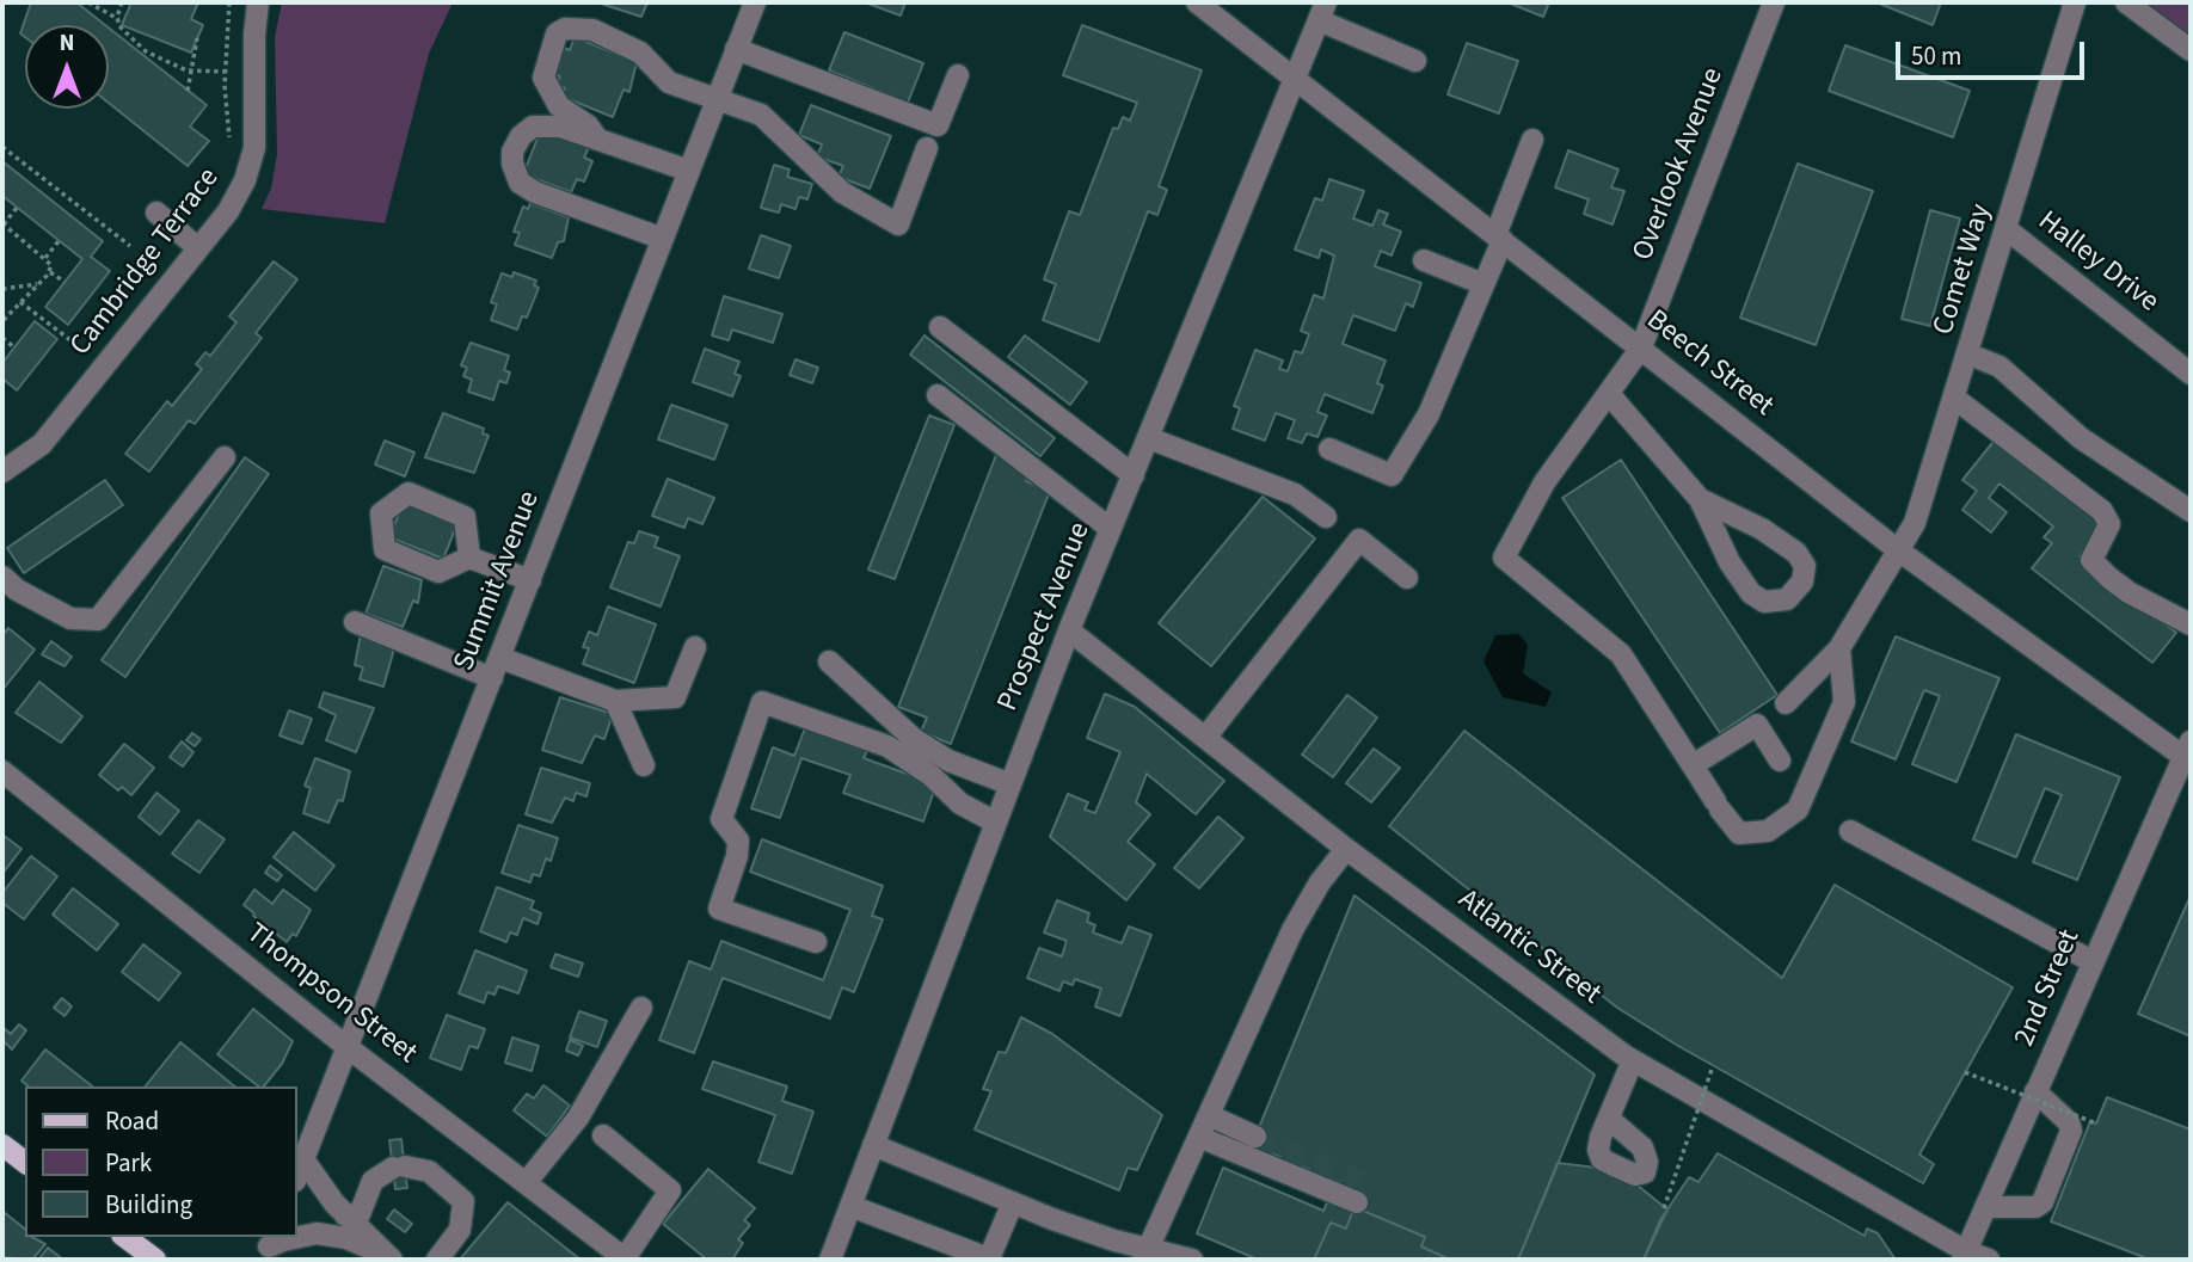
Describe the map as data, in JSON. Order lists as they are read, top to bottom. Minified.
{"streets":{"street":["Overlook Avenue","Cambridge Terrace","Halley Drive","Comet Way","Beech Street","Summit Avenue","Prospect Avenue","Atlantic Street","2nd Street","Thompson Street"]},"crossings":[["Overlook Avenue","Beech Street"],["Halley Drive","Comet Way"],["Comet Way","Beech Street"],["Beech Street","Prospect Avenue"],["Beech Street","2nd Street"],["Summit Avenue","Thompson Street"],["Prospect Avenue","Atlantic Street"],["Atlantic Street","2nd Street"]],"legend":["Road","Park","Building"],"scale_bar":"50 m","north":"top"}
